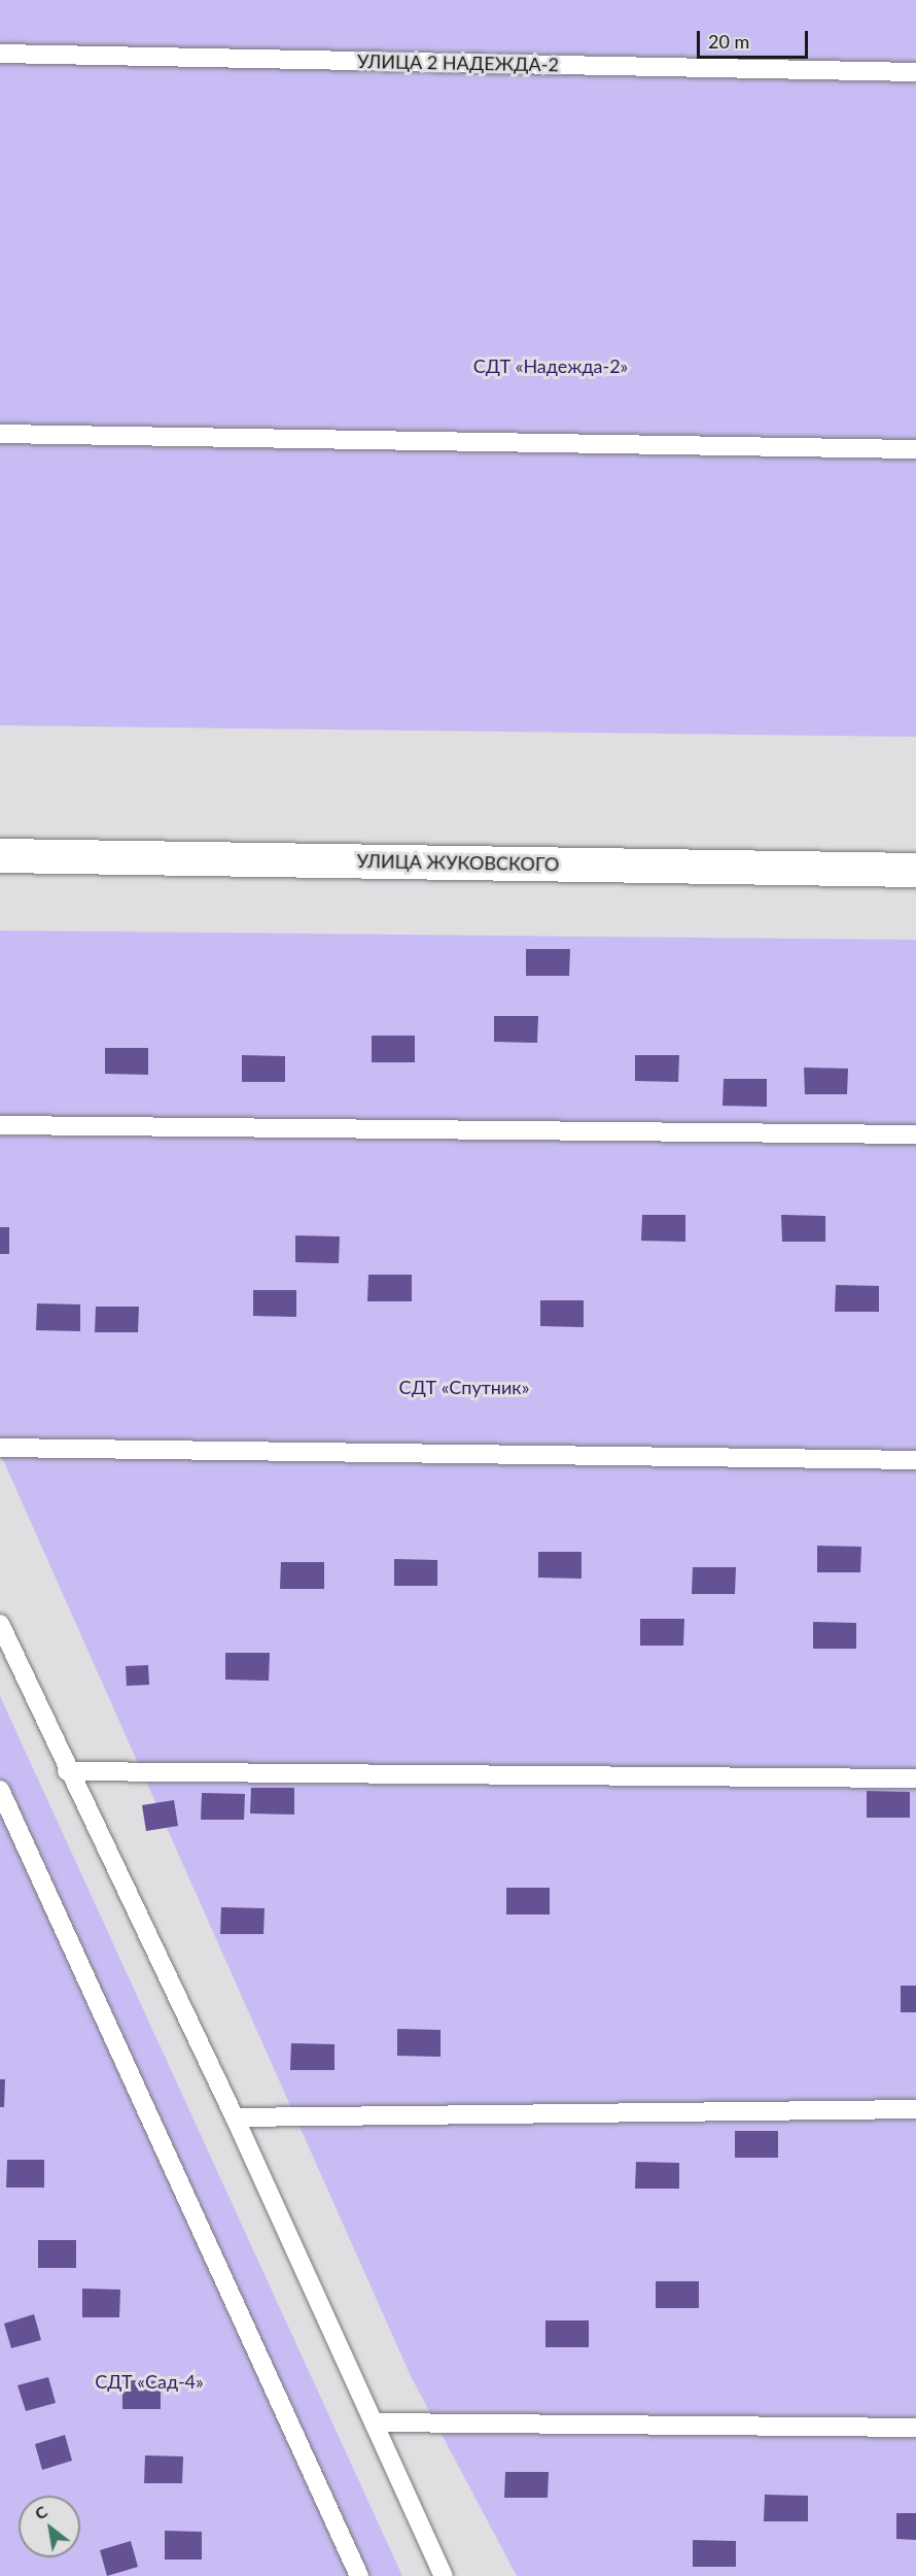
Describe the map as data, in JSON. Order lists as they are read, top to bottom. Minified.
{"streets":{"main road":["УЛИЦА ЖУКОВСКОГО"],"lane":["УЛИЦА 2 НАДЕЖДА-2"]},"parks":["СДТ «Надежда-2»","СДТ «Спутник»","СДТ «Сад-4»"],"scale_bar":"20 m","north":"top left"}
